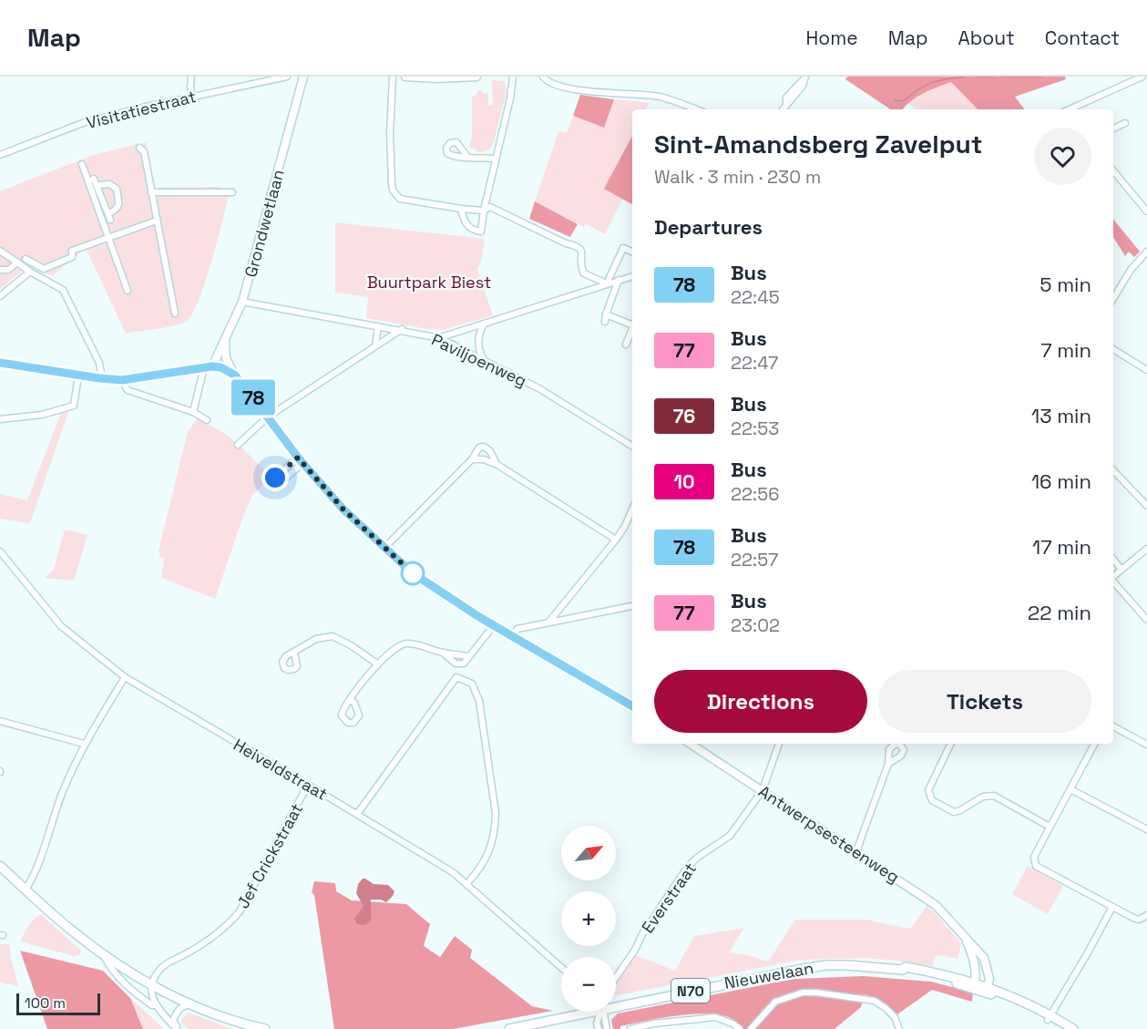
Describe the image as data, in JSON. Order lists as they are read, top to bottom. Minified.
{"streets":{"main road":["Grondwetlaan","Antwerpsesteenweg","Nieuwelaan","N70"],"street":["Visitatiestraat","Paviljoenweg","Heiveldstraat","Jef Crickstraat","Everstraat"]},"crossings":[["Grondwetlaan","Paviljoenweg"],["Heiveldstraat","Jef Crickstraat"],["Antwerpsesteenweg","Everstraat"],["Antwerpsesteenweg","Nieuwelaan"],["Antwerpsesteenweg","N70"],["Nieuwelaan","N70"]],"parks":["Buurtpark Biest"],"lines":["bus line 78"],"scale_bar":"100 m","north":"top right","page":{"header":"Map","nav":["Home","Map","About","Contact"],"on_map":"78","heading":[["Sint-Amandsberg Zavelput","Walk · 3 min · 230 m"],"Departures"],"list":[{"mark":"78","name":"Bus","note":"22:45","value":"5 min"},{"mark":"77","name":"Bus","note":"22:47","value":"7 min"},{"mark":"76","name":"Bus","note":"22:53","value":"13 min"},{"mark":"10","name":"Bus","note":"22:56","value":"16 min"},{"mark":"78","name":"Bus","note":"22:57","value":"17 min"},{"mark":"77","name":"Bus","note":"23:02","value":"22 min"}],"buttons":["Directions","Tickets"],"map_buttons":["+","−"],"scale":"100 m"}}
